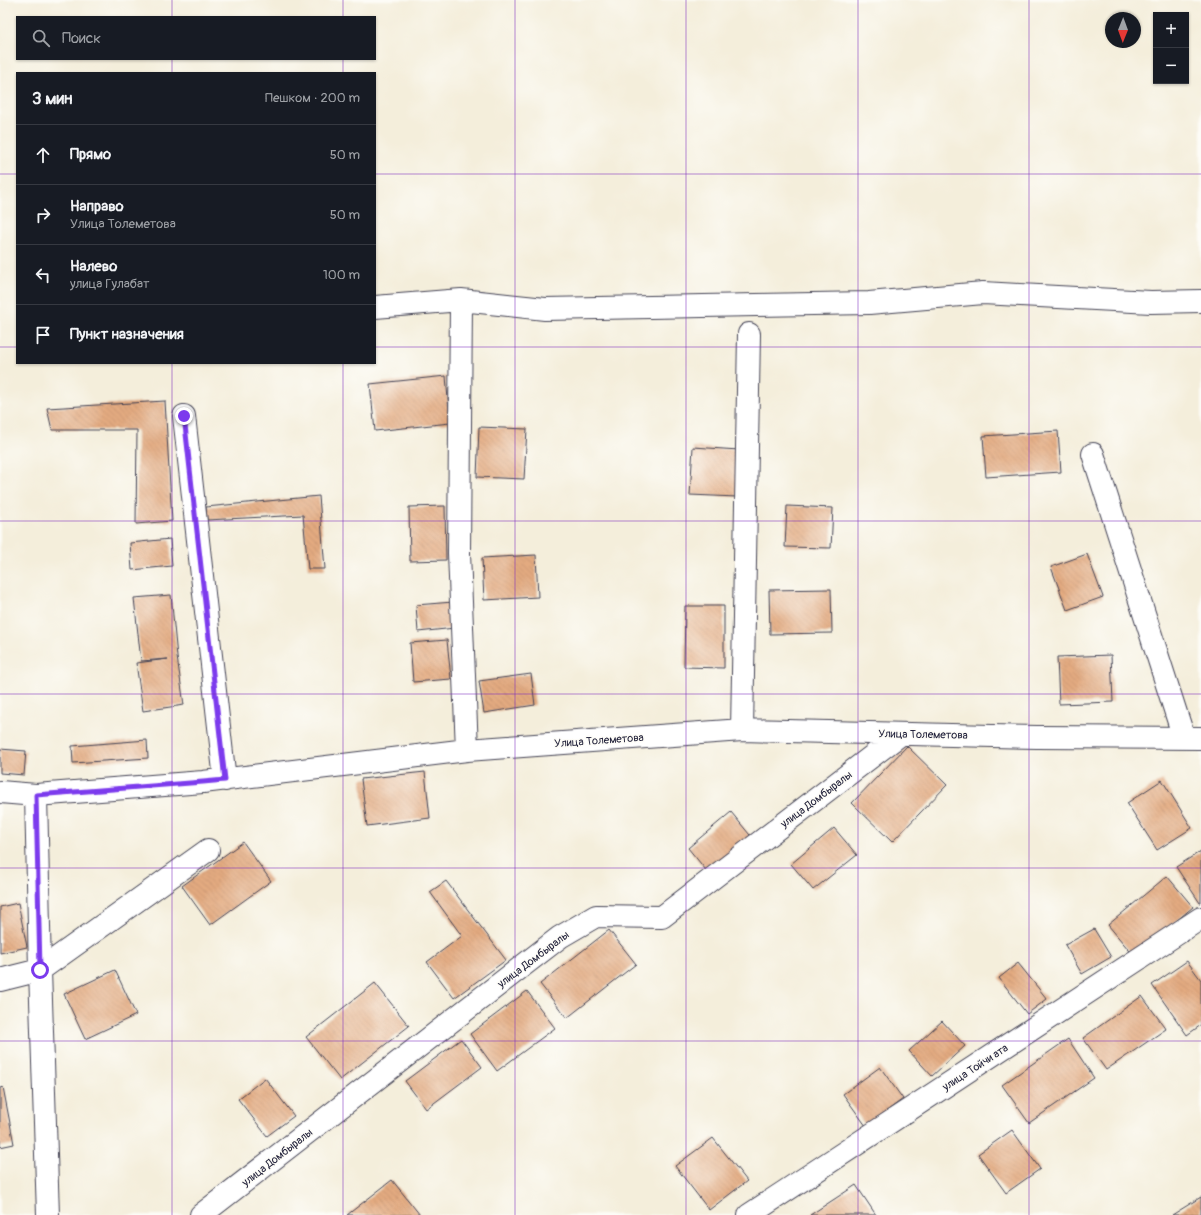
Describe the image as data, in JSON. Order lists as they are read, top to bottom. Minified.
{"streets":{"street":["Улица Толеметова","улица Домбыралы","улица Тойчи ата"]},"crossings":[["Улица Толеметова","улица Домбыралы"]],"north":"bottom","page":{"map_buttons":["+","−"],"search":"Поиск","heading":["3 мин","Пешком · 200 m"],"list":[["Прямо","50 m"],["Направо","Улица Толеметова","50 m"],["Налево","улица Гулабат","100 m"],"Пункт назначения"]}}
